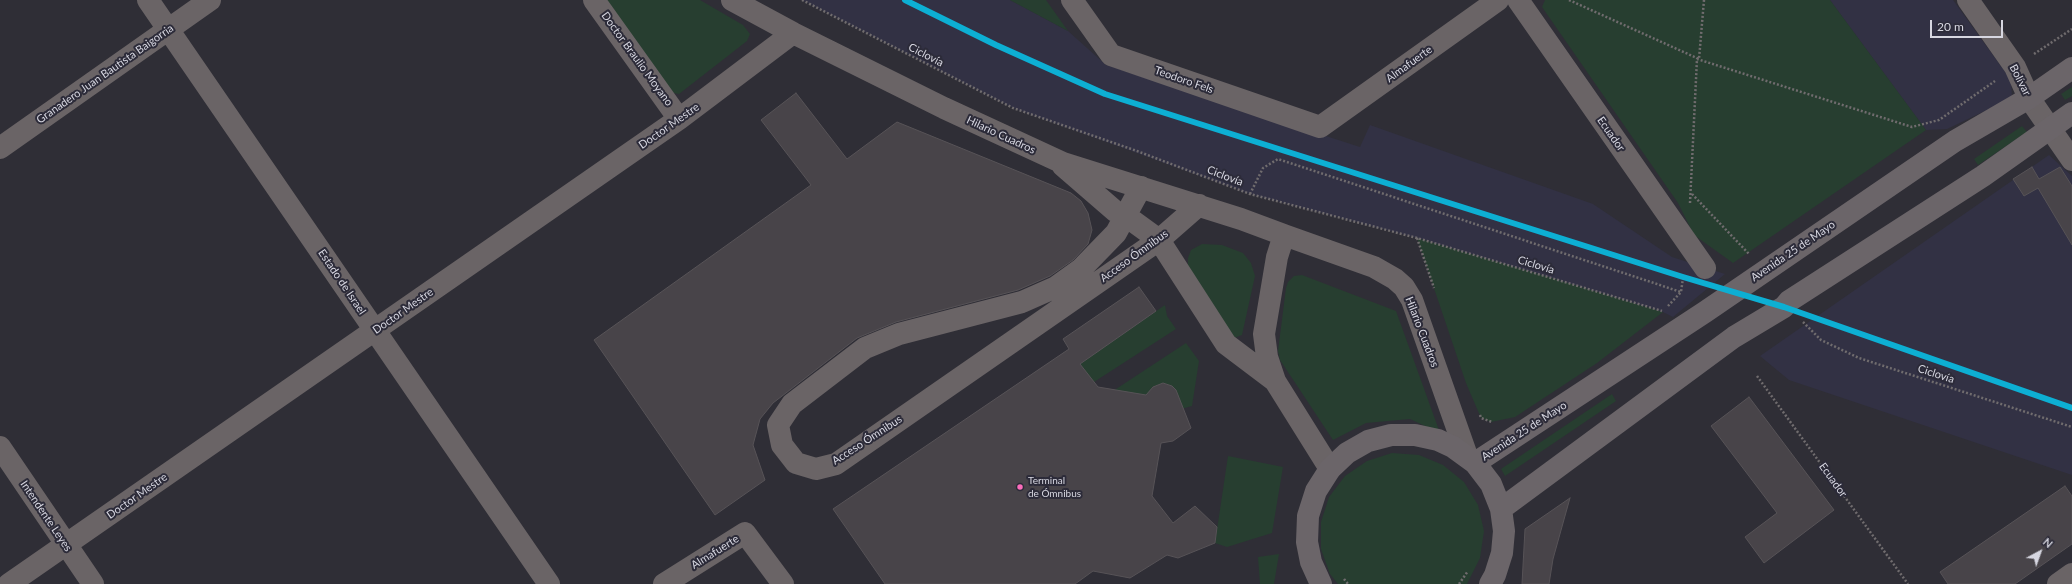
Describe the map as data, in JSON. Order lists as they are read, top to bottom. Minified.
{"streets":{"main road":["Avenida 25 de Mayo"],"street":["Doctor Braulio Moyano","Almafuerte","Granadero Juan Bautista Baigorria","Teodoro Fels","Bolívar","Doctor Mestre","Ecuador","Hilario Cuadros","Acceso Ómnibus","Estado de Israel","Intendente Leyes"],"path":["Ciclovía"]},"crossings":[["Doctor Braulio Moyano","Doctor Mestre"],["Almafuerte","Teodoro Fels"],["Granadero Juan Bautista Baigorria","Estado de Israel"],["Bolívar","Avenida 25 de Mayo"],["Doctor Mestre","Hilario Cuadros"],["Doctor Mestre","Estado de Israel"],["Doctor Mestre","Intendente Leyes"],["Hilario Cuadros","Avenida 25 de Mayo"],["Hilario Cuadros","Acceso Ómnibus"]],"places":["Terminal de Ómnibus"],"scale_bar":"20 m","north":"top right"}
